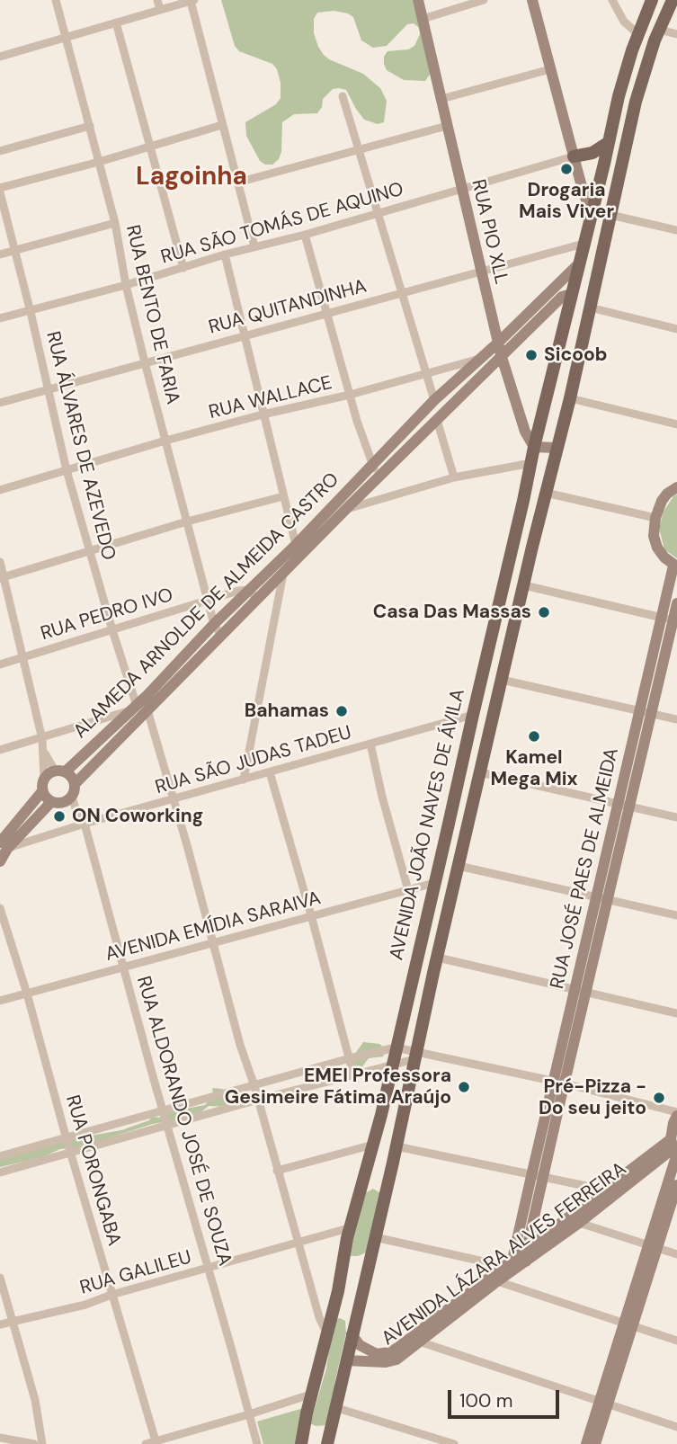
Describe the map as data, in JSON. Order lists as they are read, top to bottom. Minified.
{"streets":{"main road":["RUA PIO XLL","ALAMEDA ARNOLDE DE ALMEIDA CASTRO","AVENIDA JOÃO NAVES DE ÁVILA","RUA JOSÉ PAES DE ALMEIDA","AVENIDA LÁZARA ALVES FERREIRA"],"street":["RUA SÃO TOMÁS DE AQUINO","RUA QUITANDINHA","RUA BENTO DE FARIA","RUA WALLACE","RUA ÁLVARES DE AZEVEDO","RUA PEDRO IVO","RUA SÃO JUDAS TADEU","AVENIDA EMÍDIA SARAIVA","RUA ALDORANDO JOSÉ DE SOUZA","RUA PORONGABA","RUA GALILEU"]},"crossings":[["RUA SÃO TOMÁS DE AQUINO","RUA PIO XLL"],["RUA SÃO TOMÁS DE AQUINO","RUA BENTO DE FARIA"],["RUA SÃO TOMÁS DE AQUINO","RUA ÁLVARES DE AZEVEDO"],["RUA PIO XLL","RUA QUITANDINHA"],["RUA PIO XLL","ALAMEDA ARNOLDE DE ALMEIDA CASTRO"],["RUA PIO XLL","AVENIDA JOÃO NAVES DE ÁVILA"],["RUA QUITANDINHA","RUA BENTO DE FARIA"],["RUA QUITANDINHA","RUA ÁLVARES DE AZEVEDO"],["RUA QUITANDINHA","AVENIDA JOÃO NAVES DE ÁVILA"],["RUA BENTO DE FARIA","RUA WALLACE"],["RUA BENTO DE FARIA","ALAMEDA ARNOLDE DE ALMEIDA CASTRO"],["RUA BENTO DE FARIA","RUA PEDRO IVO"],["RUA WALLACE","RUA ÁLVARES DE AZEVEDO"],["RUA WALLACE","ALAMEDA ARNOLDE DE ALMEIDA CASTRO"],["RUA ÁLVARES DE AZEVEDO","ALAMEDA ARNOLDE DE ALMEIDA CASTRO"],["RUA ÁLVARES DE AZEVEDO","RUA PEDRO IVO"],["RUA ÁLVARES DE AZEVEDO","RUA SÃO JUDAS TADEU"],["RUA ÁLVARES DE AZEVEDO","AVENIDA JOÃO NAVES DE ÁVILA"],["RUA ÁLVARES DE AZEVEDO","AVENIDA EMÍDIA SARAIVA"],["RUA ÁLVARES DE AZEVEDO","RUA GALILEU"],["ALAMEDA ARNOLDE DE ALMEIDA CASTRO","RUA PEDRO IVO"],["ALAMEDA ARNOLDE DE ALMEIDA CASTRO","AVENIDA JOÃO NAVES DE ÁVILA"],["ALAMEDA ARNOLDE DE ALMEIDA CASTRO","RUA ALDORANDO JOSÉ DE SOUZA"],["RUA SÃO JUDAS TADEU","AVENIDA JOÃO NAVES DE ÁVILA"],["RUA SÃO JUDAS TADEU","RUA ALDORANDO JOSÉ DE SOUZA"],["AVENIDA JOÃO NAVES DE ÁVILA","AVENIDA EMÍDIA SARAIVA"],["AVENIDA JOÃO NAVES DE ÁVILA","AVENIDA LÁZARA ALVES FERREIRA"],["AVENIDA JOÃO NAVES DE ÁVILA","RUA GALILEU"],["RUA JOSÉ PAES DE ALMEIDA","AVENIDA LÁZARA ALVES FERREIRA"],["AVENIDA EMÍDIA SARAIVA","RUA ALDORANDO JOSÉ DE SOUZA"],["AVENIDA EMÍDIA SARAIVA","RUA PORONGABA"],["RUA ALDORANDO JOSÉ DE SOUZA","RUA GALILEU"],["RUA PORONGABA","RUA GALILEU"]],"districts":["Lagoinha"],"places":["Drogaria Mais Viver","Sicoob","Casa Das Massas","Bahamas","Kamel Mega Mix","ON Coworking","EMEI Professora Gesimeire Fátima Araújo","Pré-Pizza - Do seu jeito"],"scale_bar":"100 m"}
